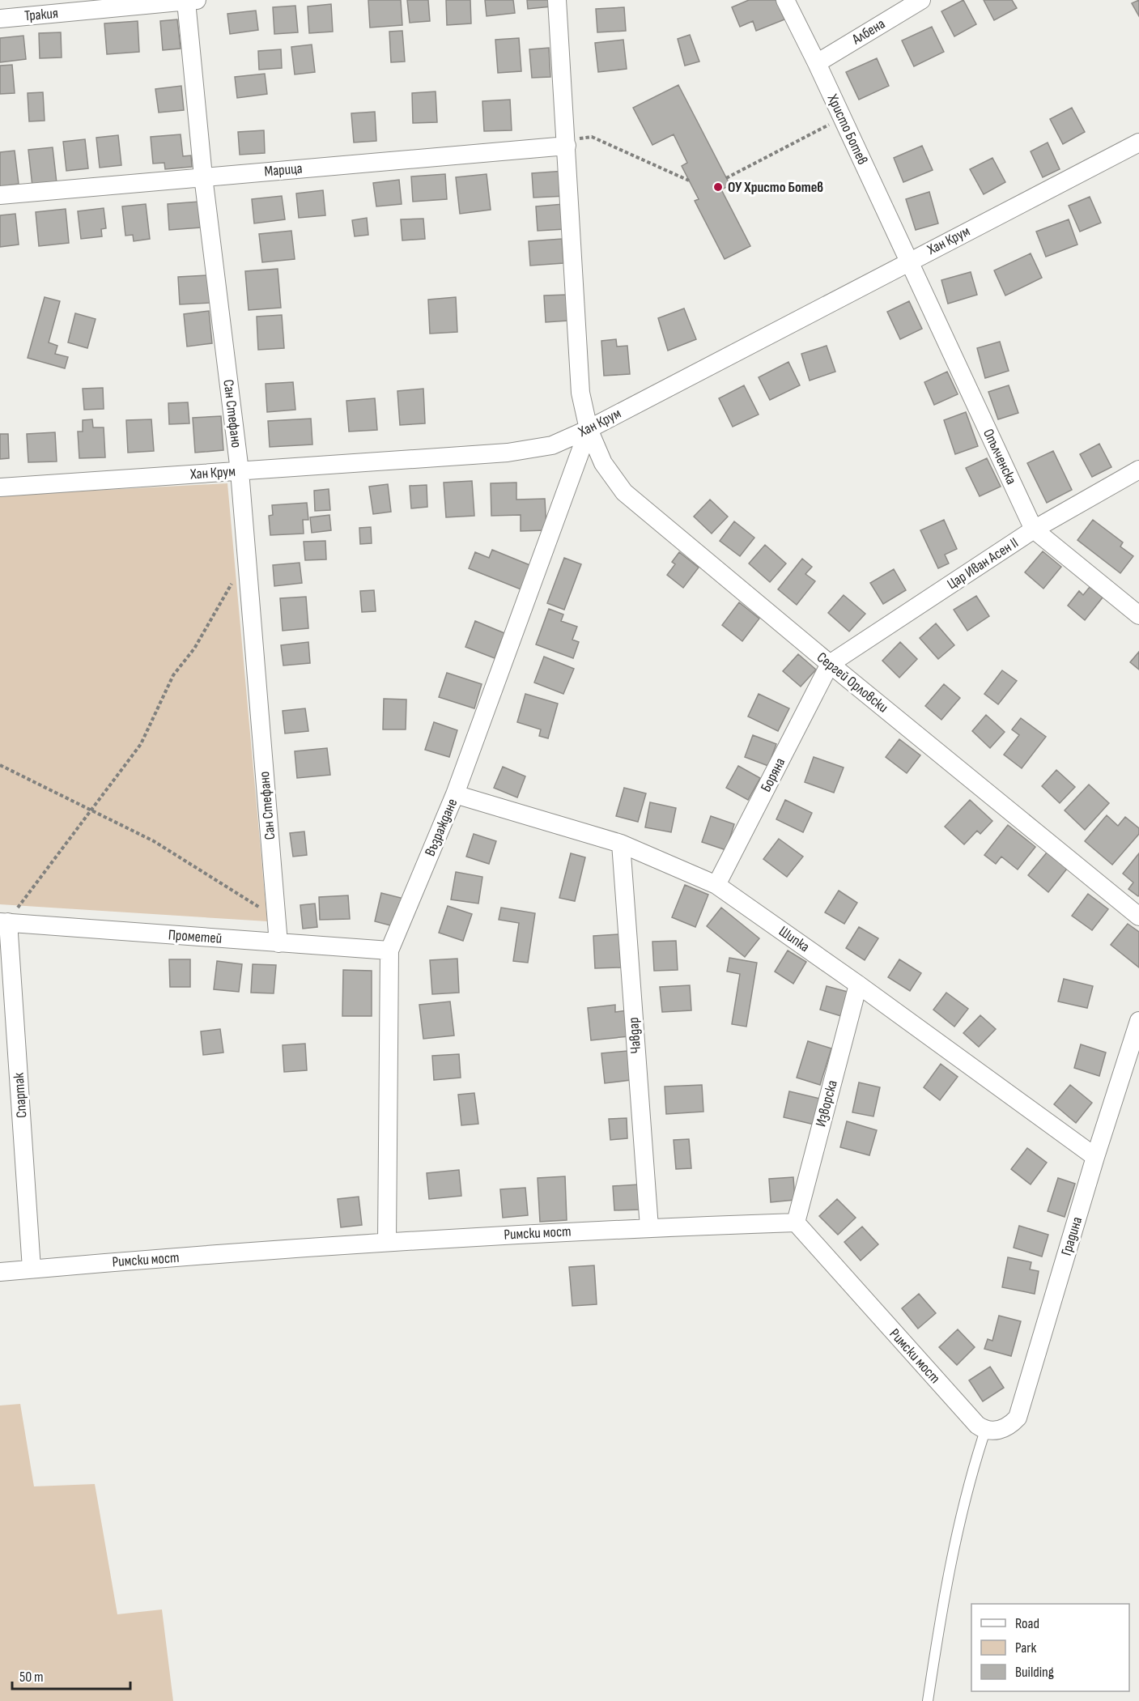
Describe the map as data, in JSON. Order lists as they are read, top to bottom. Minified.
{"streets":{"street":["Тракия","Албена","Христо Ботев","Марица","Хан Крум","Сан Стефано","Опълченска","Цар Иван Асен II","Сергей Орловски","Боряна","Възраждане","Прометей","Шипка","Чавдар","Спартак","Изворска","Римски мост","Градина"]},"crossings":[["Тракия","Сан Стефано"],["Албена","Христо Ботев"],["Христо Ботев","Хан Крум"],["Христо Ботев","Опълченска"],["Марица","Сан Стефано"],["Марица","Сергей Орловски"],["Хан Крум","Сан Стефано"],["Хан Крум","Опълченска"],["Хан Крум","Сергей Орловски"],["Хан Крум","Възраждане"],["Сан Стефано","Прометей"],["Опълченска","Цар Иван Асен II"],["Цар Иван Асен II","Сергей Орловски"],["Цар Иван Асен II","Боряна"],["Сергей Орловски","Боряна"],["Сергей Орловски","Възраждане"],["Боряна","Шипка"],["Възраждане","Прометей"],["Възраждане","Шипка"],["Възраждане","Римски мост"],["Прометей","Спартак"],["Шипка","Чавдар"],["Шипка","Изворска"],["Шипка","Градина"],["Чавдар","Римски мост"],["Спартак","Римски мост"],["Изворска","Римски мост"],["Римски мост","Градина"]],"places":["ОУ Христо Ботев"],"legend":["Road","Park","Building"],"scale_bar":"50 m"}
